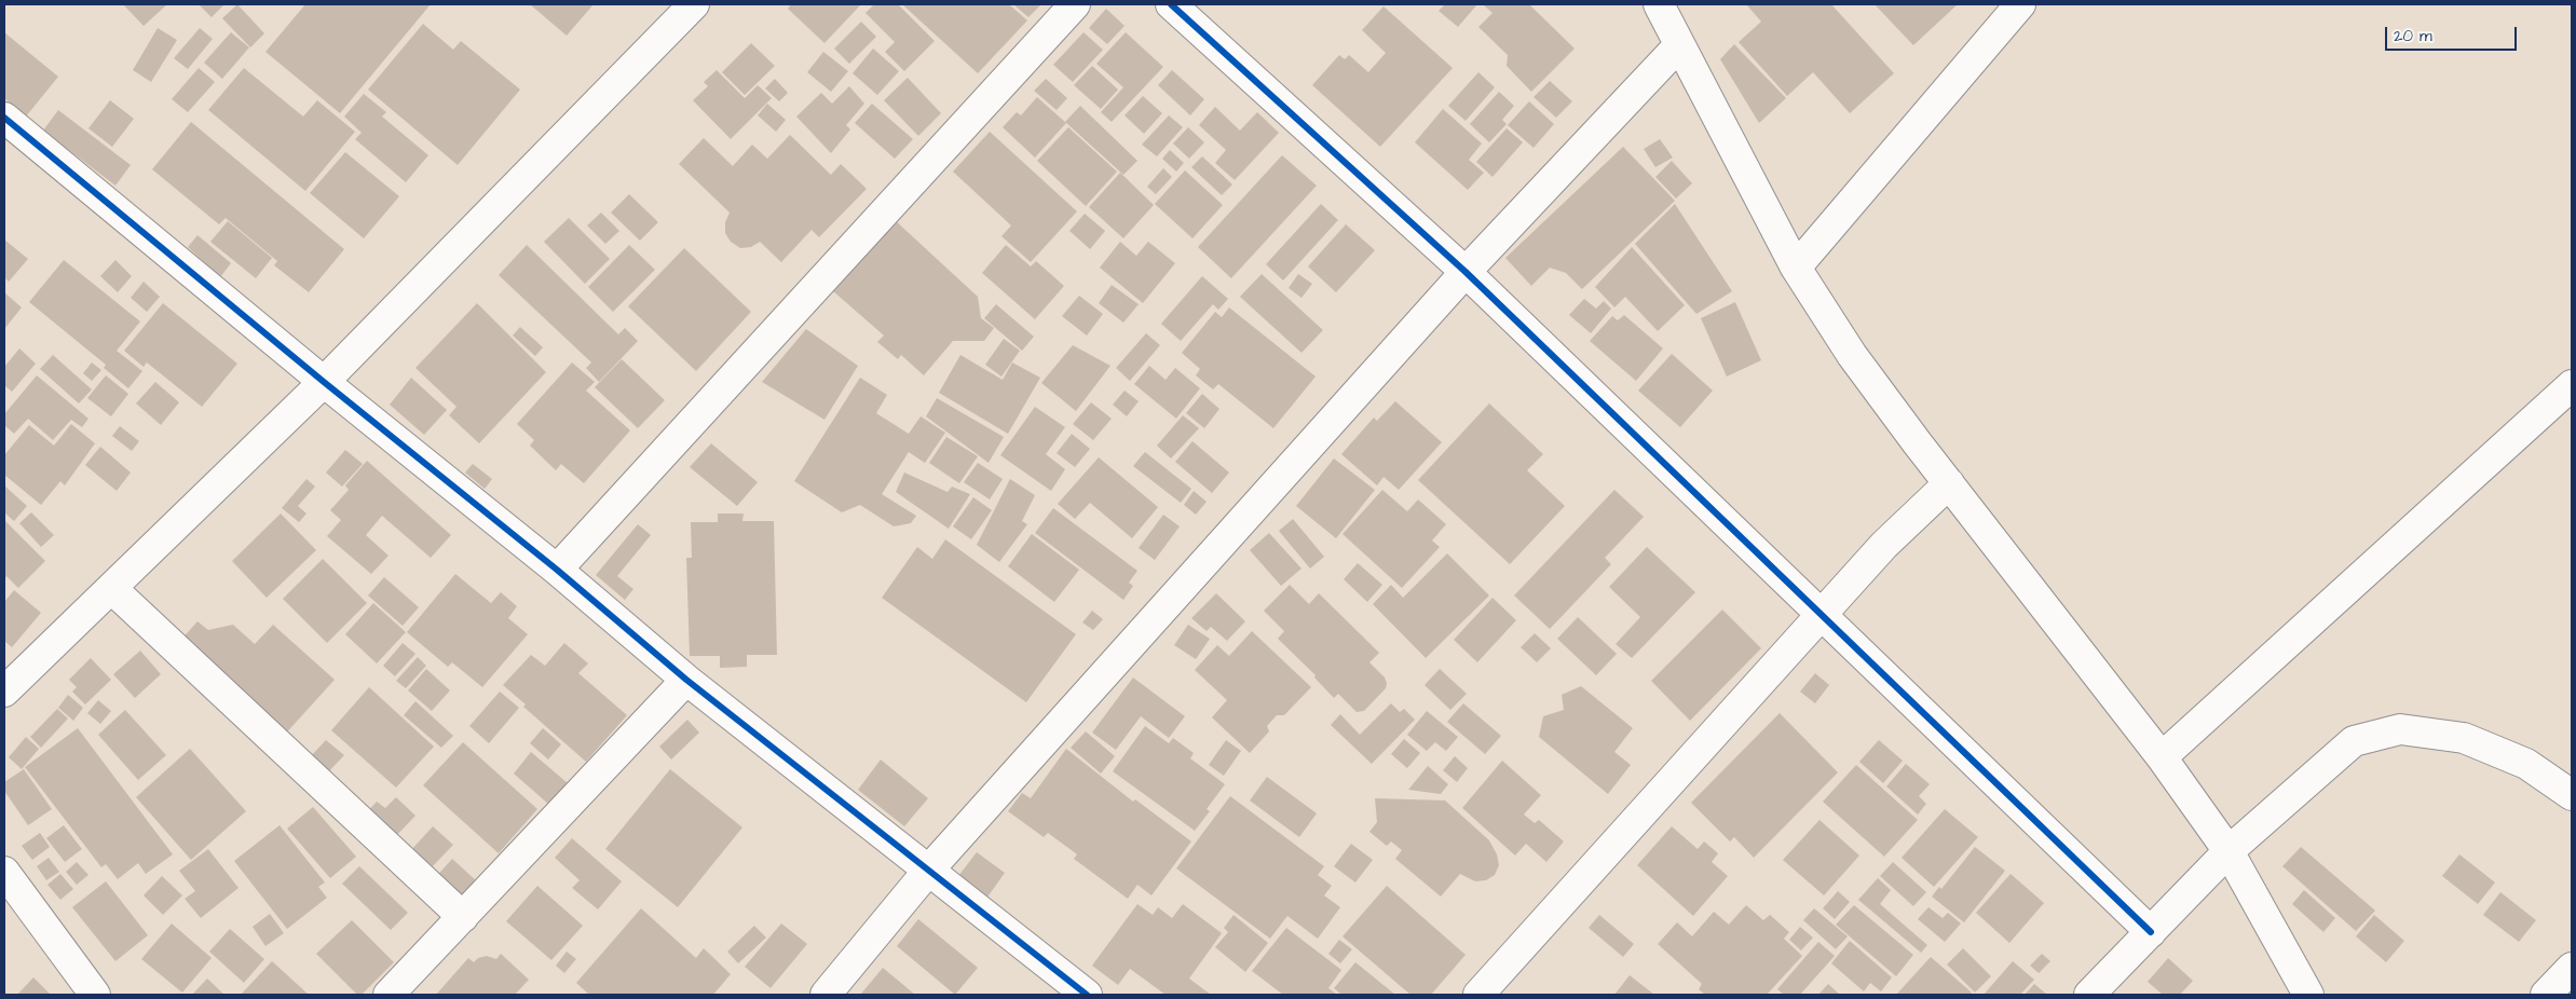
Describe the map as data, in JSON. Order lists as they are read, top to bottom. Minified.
{"scale_bar":"20 m"}
